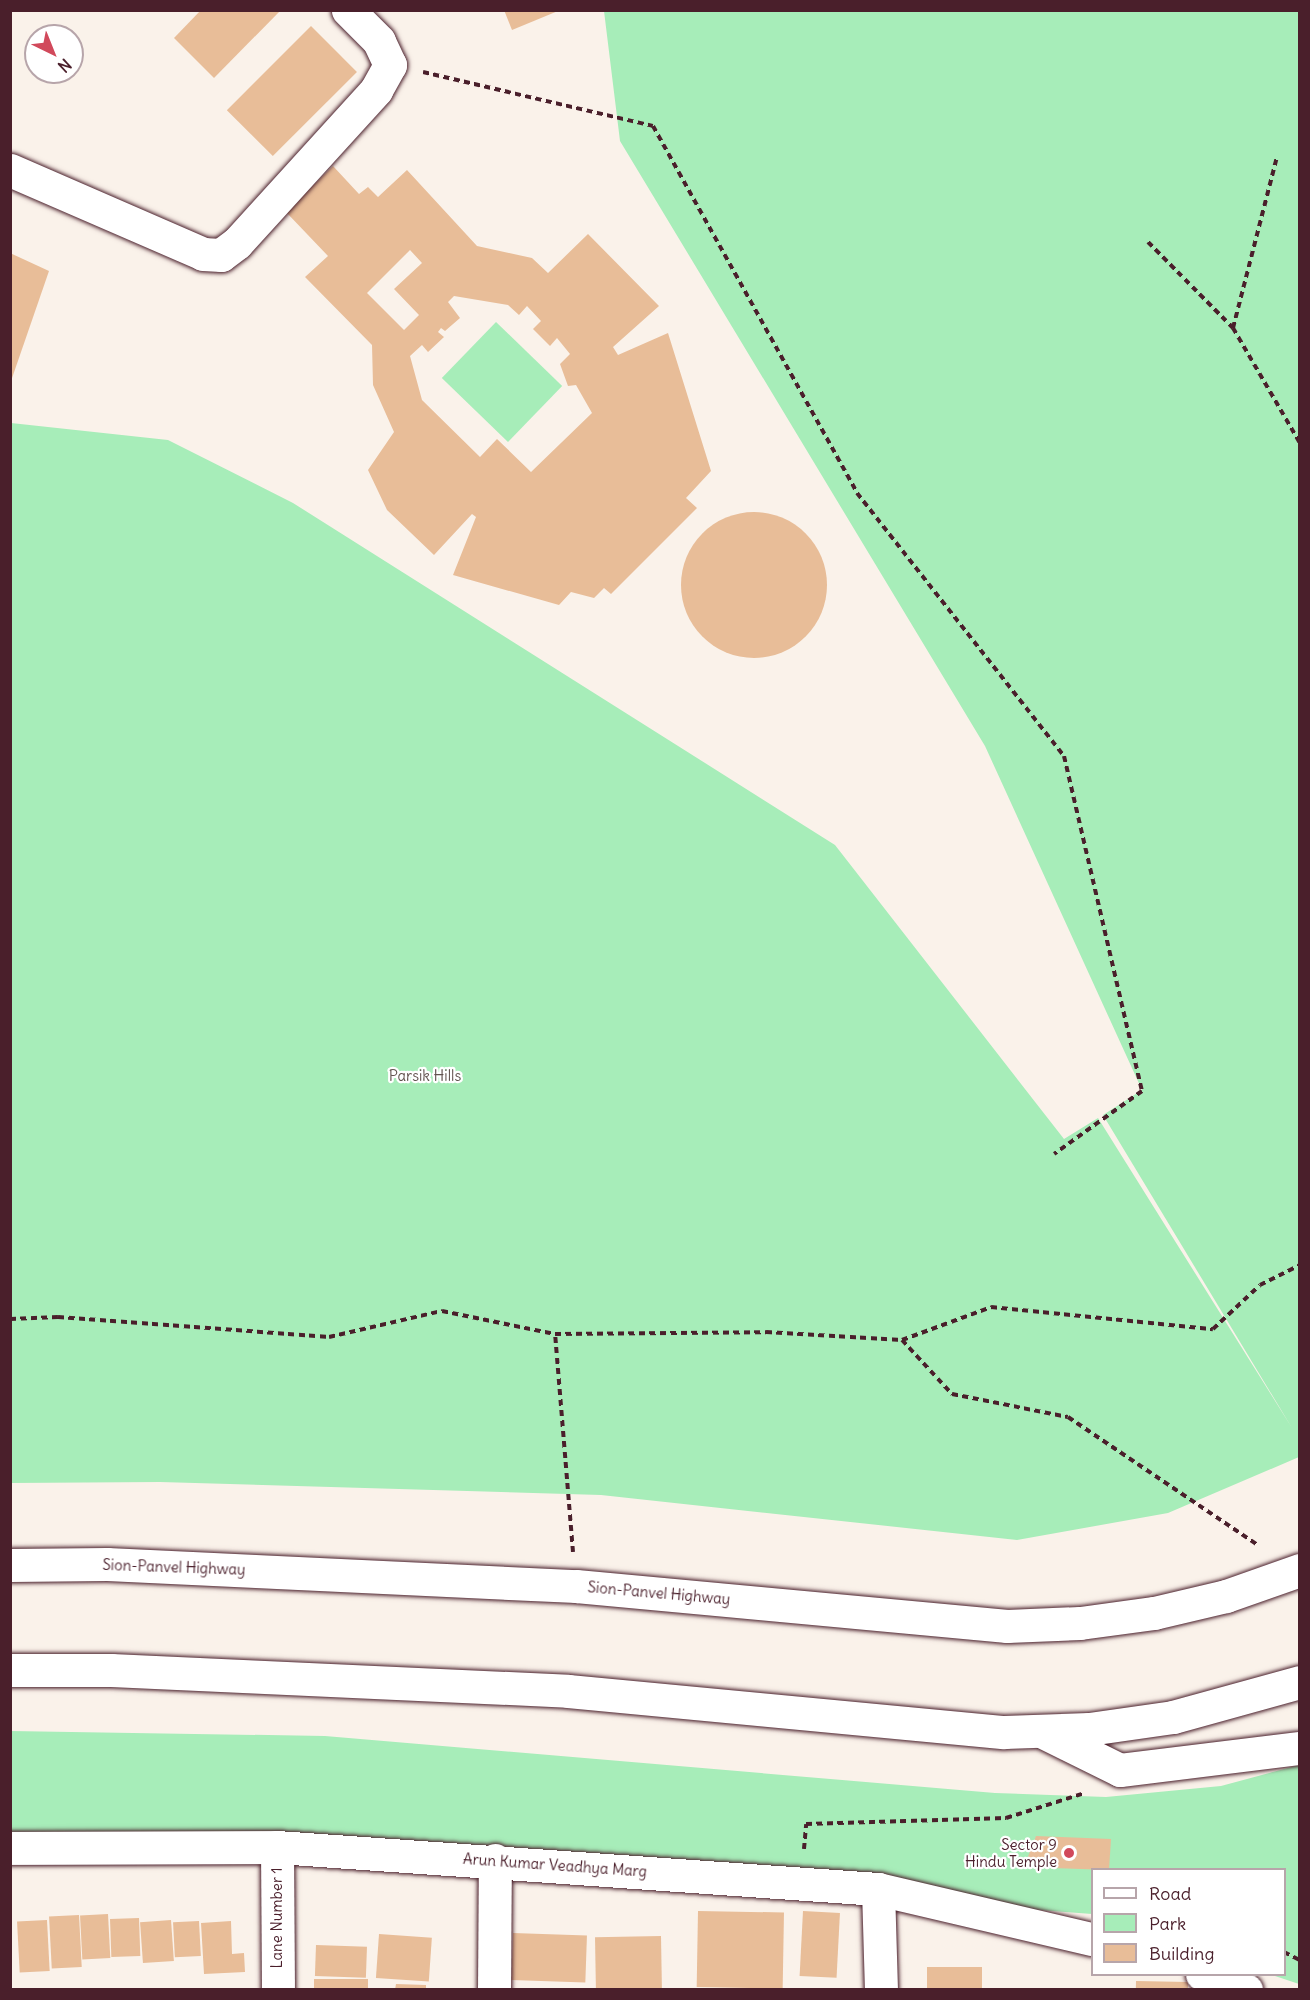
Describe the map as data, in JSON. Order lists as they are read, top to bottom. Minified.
{"streets":{"main road":["Sion-Panvel Highway","Arun Kumar Veadhya Marg","Lane Number 1"]},"crossings":[["Arun Kumar Veadhya Marg","Lane Number 1"]],"parks":["Parsik Hills"],"places":["Sector 9 Hindu Temple"],"legend":["Road","Park","Building"],"north":"bottom right"}
